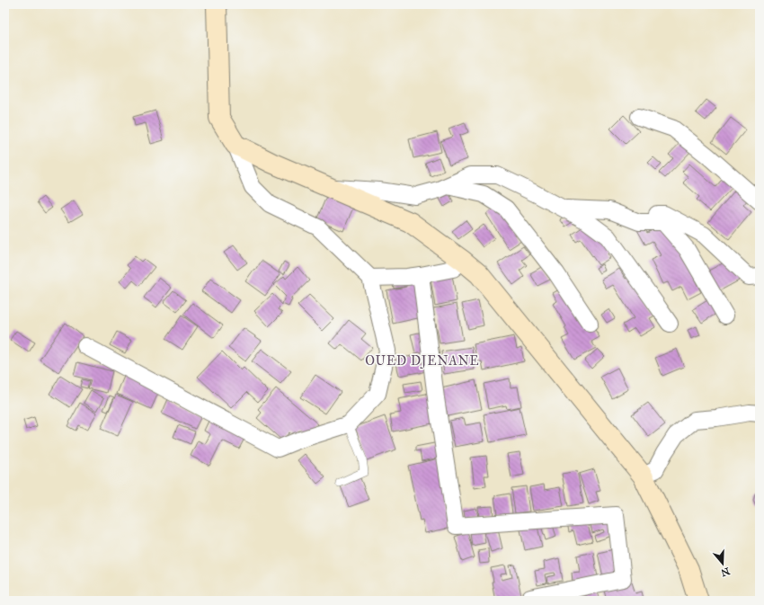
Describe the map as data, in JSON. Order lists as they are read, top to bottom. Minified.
{"districts":["OUED DJENANE"],"north":"bottom"}
